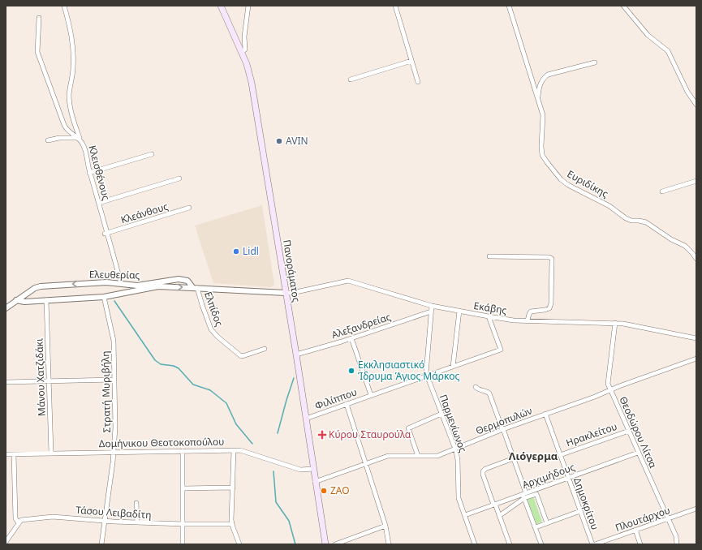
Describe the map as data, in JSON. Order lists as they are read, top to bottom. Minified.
{"streets":{"main road":["Πανοράματος"],"street":["Κλεισθένους","Ευριδίκης","Κλεάνθους","Ελευθερίας","Εκάβης","Ελπίδος","Αλεξανδρείας","Μάνου Χατζιδάκι","Στρατή Μυριβήλη","Φιλίππου","Θερμοπυλών","Παρμενίωνος","Θεοδώρου Λίτσα","Ηρακλείτου","Δομήνικου Θεοτοκοπούλου","Αρχιμήδους","Δημοκρίτου","Τάσου Λειβαδίτη","Πλουτάρχου"]},"crossings":[["Κλεισθένους","Κλεάνθους"],["Κλεισθένους","Ελευθερίας"],["Πανοράματος","Ελευθερίας"],["Πανοράματος","Εκάβης"],["Πανοράματος","Αλεξανδρείας"],["Πανοράματος","Φιλίππου"],["Πανοράματος","Θερμοπυλών"],["Πανοράματος","Δομήνικου Θεοτοκοπούλου"],["Ελευθερίας","Εκάβης"],["Ελευθερίας","Ελπίδος"],["Ελευθερίας","Μάνου Χατζιδάκι"],["Ελευθερίας","Στρατή Μυριβήλη"],["Εκάβης","Φιλίππου"],["Εκάβης","Παρμενίωνος"],["Εκάβης","Θεοδώρου Λίτσα"],["Αλεξανδρείας","Παρμενίωνος"],["Μάνου Χατζιδάκι","Δομήνικου Θεοτοκοπούλου"],["Στρατή Μυριβήλη","Δομήνικου Θεοτοκοπούλου"],["Στρατή Μυριβήλη","Τάσου Λειβαδίτη"],["Φιλίππου","Παρμενίωνος"],["Θερμοπυλών","Παρμενίωνος"],["Θερμοπυλών","Θεοδώρου Λίτσα"],["Θερμοπυλών","Δημοκρίτου"],["Παρμενίωνος","Αρχιμήδους"],["Θεοδώρου Λίτσα","Ηρακλείτου"],["Θεοδώρου Λίτσα","Αρχιμήδους"],["Θεοδώρου Λίτσα","Πλουτάρχου"],["Ηρακλείτου","Δημοκρίτου"],["Αρχιμήδους","Δημοκρίτου"]],"districts":["Λιόγερμα"],"places":{"other":["AVIN","Lidl","Εκκλησιαστικό Ίδρυμα Άγιος Μάρκος","ZAO"],"health":["Κύρου Σταυρούλα"]}}
